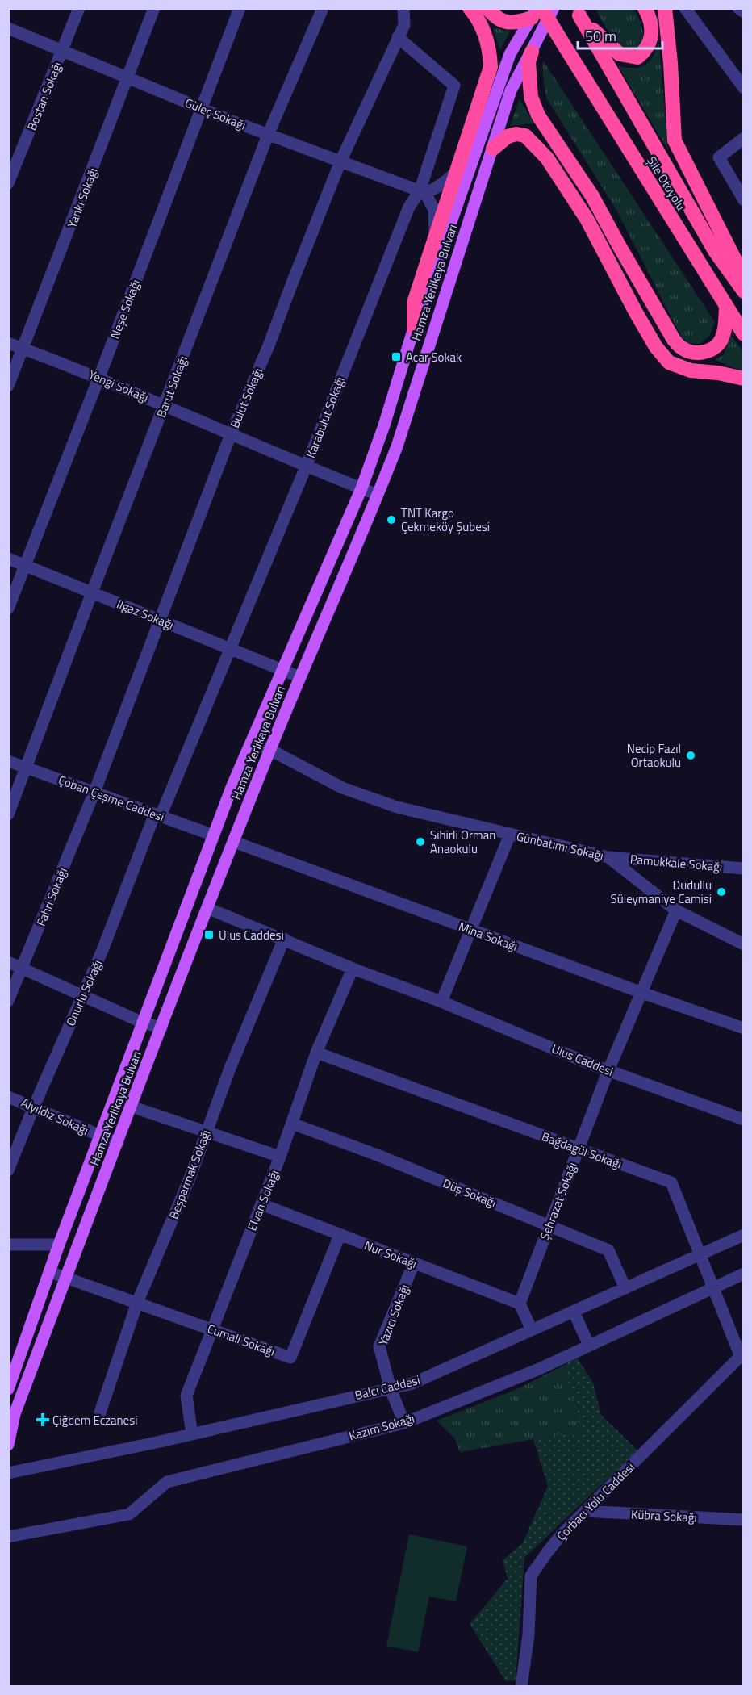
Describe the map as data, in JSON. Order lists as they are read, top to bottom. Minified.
{"streets":{"highway":["Şile Otoyolu"],"main road":["Hamza Yerlikaya Bulvarı"],"street":["Bostan Sokağı","Güleç Sokağı","Yankı Sokağı","Neşe Sokağı","Yengi Sokağı","Barut Sokağı","Bulut Sokağı","Karabulut Sokağı","Ilgaz Sokağı","Çoban Çeşme Caddesi","Günbatımı Sokağı","Pamukkale Sokağı","Fahri Sokağı","Mina Sokağı","Onurlu Sokağı","Ulus Caddesi","Alyıldız Sokağı","Bağdagül Sokağı","Beşparmak Sokağı","Düş Sokağı","Elvan Sokağı","Şehrazat Sokağı","Nur Sokağı","Yazıcı Sokağı","Cumali Sokağı","Balcı Caddesi","Kazım Sokağı","Çorbacı Yolu Caddesi","Kübra Sokağı"]},"crossings":[["Bostan Sokağı","Güleç Sokağı"],["Güleç Sokağı","Yankı Sokağı"],["Güleç Sokağı","Neşe Sokağı"],["Güleç Sokağı","Barut Sokağı"],["Güleç Sokağı","Bulut Sokağı"],["Güleç Sokağı","Karabulut Sokağı"],["Şile Otoyolu","Hamza Yerlikaya Bulvarı"],["Yankı Sokağı","Yengi Sokağı"],["Hamza Yerlikaya Bulvarı","Yengi Sokağı"],["Hamza Yerlikaya Bulvarı","Ilgaz Sokağı"],["Hamza Yerlikaya Bulvarı","Çoban Çeşme Caddesi"],["Hamza Yerlikaya Bulvarı","Günbatımı Sokağı"],["Hamza Yerlikaya Bulvarı","Mina Sokağı"],["Hamza Yerlikaya Bulvarı","Ulus Caddesi"],["Hamza Yerlikaya Bulvarı","Alyıldız Sokağı"],["Hamza Yerlikaya Bulvarı","Cumali Sokağı"],["Neşe Sokağı","Yengi Sokağı"],["Neşe Sokağı","Ilgaz Sokağı"],["Yengi Sokağı","Barut Sokağı"],["Yengi Sokağı","Bulut Sokağı"],["Yengi Sokağı","Karabulut Sokağı"],["Barut Sokağı","Ilgaz Sokağı"],["Barut Sokağı","Çoban Çeşme Caddesi"],["Bulut Sokağı","Karabulut Sokağı"],["Bulut Sokağı","Ilgaz Sokağı"],["Bulut Sokağı","Çoban Çeşme Caddesi"],["Bulut Sokağı","Fahri Sokağı"],["Karabulut Sokağı","Ilgaz Sokağı"],["Karabulut Sokağı","Çoban Çeşme Caddesi"],["Karabulut Sokağı","Onurlu Sokağı"],["Çoban Çeşme Caddesi","Fahri Sokağı"],["Çoban Çeşme Caddesi","Onurlu Sokağı"],["Günbatımı Sokağı","Pamukkale Sokağı"],["Günbatımı Sokağı","Şehrazat Sokağı"],["Mina Sokağı","Şehrazat Sokağı"],["Onurlu Sokağı","Alyıldız Sokağı"],["Ulus Caddesi","Beşparmak Sokağı"],["Ulus Caddesi","Elvan Sokağı"],["Ulus Caddesi","Şehrazat Sokağı"],["Bağdagül Sokağı","Elvan Sokağı"],["Bağdagül Sokağı","Şehrazat Sokağı"],["Bağdagül Sokağı","Balcı Caddesi"],["Bağdagül Sokağı","Kazım Sokağı"],["Bağdagül Sokağı","Çorbacı Yolu Caddesi"],["Beşparmak Sokağı","Cumali Sokağı"],["Düş Sokağı","Elvan Sokağı"],["Düş Sokağı","Şehrazat Sokağı"],["Düş Sokağı","Balcı Caddesi"],["Elvan Sokağı","Nur Sokağı"],["Elvan Sokağı","Cumali Sokağı"],["Elvan Sokağı","Balcı Caddesi"],["Şehrazat Sokağı","Nur Sokağı"],["Nur Sokağı","Yazıcı Sokağı"],["Nur Sokağı","Cumali Sokağı"],["Yazıcı Sokağı","Balcı Caddesi"],["Yazıcı Sokağı","Kazım Sokağı"],["Çorbacı Yolu Caddesi","Kübra Sokağı"]],"places":{"transit":["Acar Sokak","Ulus Caddesi"],"other":["TNT Kargo Çekmeköy Şubesi","Necip Fazıl Ortaokulu","Sihirli Orman Anaokulu","Dudullu Süleymaniye Camisi"],"health":["Çiğdem Eczanesi"]},"scale_bar":"50 m"}
